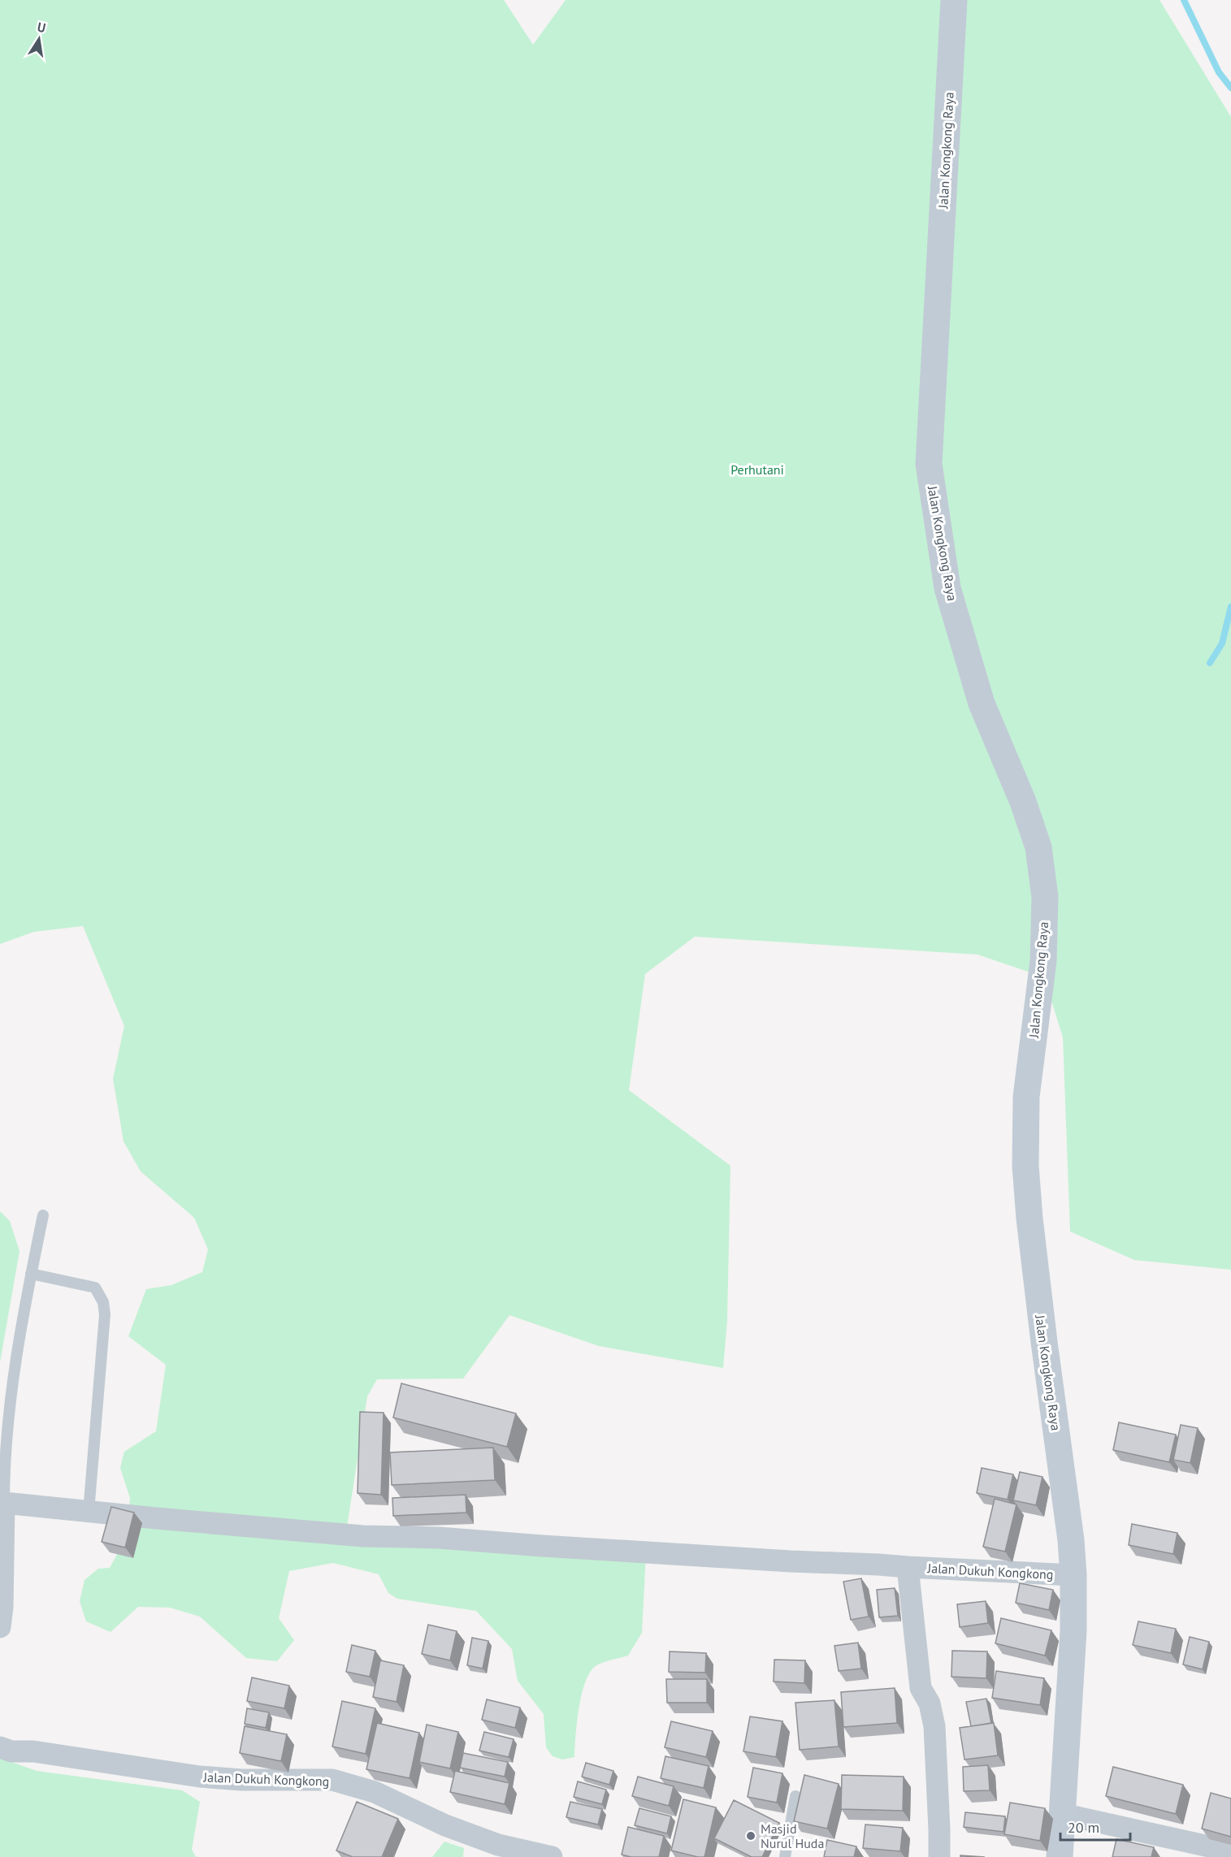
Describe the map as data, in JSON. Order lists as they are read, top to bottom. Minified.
{"streets":{"street":["Jalan Kongkong Raya","Jalan Dukuh Kongkong"]},"crossings":[["Jalan Kongkong Raya","Jalan Dukuh Kongkong"]],"parks":["Perhutani"],"places":["Masjid Nurul Huda"],"scale_bar":"20 m","north":"top"}
